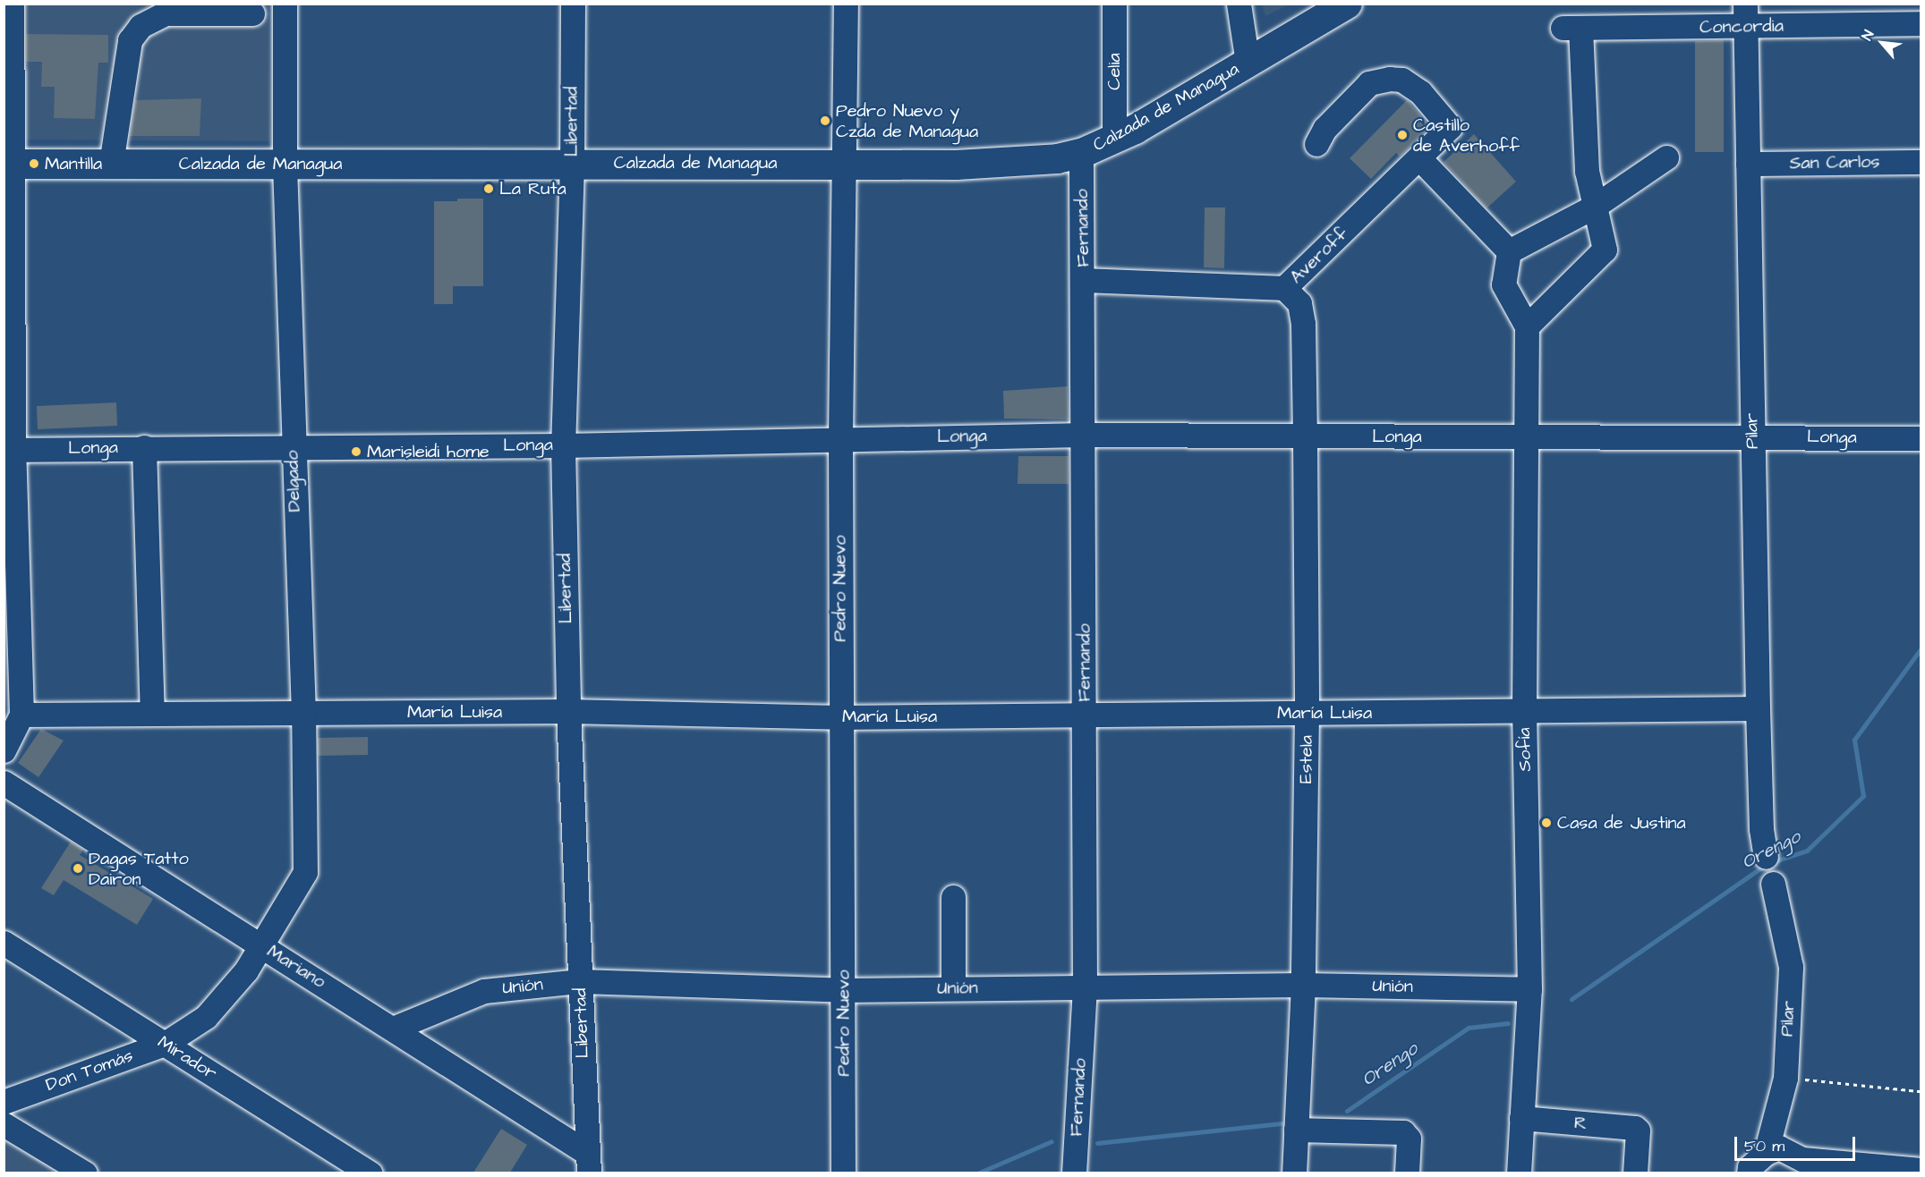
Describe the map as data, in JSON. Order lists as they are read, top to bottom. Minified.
{"streets":{"main road":["Calzada de Managua"],"street":["Concordia","Celia","Libertad","San Carlos","Fernando","Averoff","Pilar","Longa","Delgado","Pedro Nuevo","María Luisa","Sofía","Estela","Mariano","Unión","Mirador","Don Tomás","R"]},"crossings":[["Concordia","Pilar"],["Celia","Calzada de Managua"],["Calzada de Managua","Libertad"],["Calzada de Managua","Fernando"],["Calzada de Managua","Delgado"],["Calzada de Managua","Pedro Nuevo"],["Libertad","Longa"],["Libertad","María Luisa"],["Libertad","Mariano"],["Libertad","Unión"],["San Carlos","Pilar"],["Fernando","Averoff"],["Fernando","Longa"],["Fernando","María Luisa"],["Fernando","Unión"],["Averoff","Estela"],["Pilar","Longa"],["Pilar","María Luisa"],["Longa","Delgado"],["Longa","Pedro Nuevo"],["Longa","Sofía"],["Longa","Estela"],["Delgado","María Luisa"],["Delgado","Mariano"],["Delgado","Don Tomás"],["Pedro Nuevo","María Luisa"],["Pedro Nuevo","Unión"],["María Luisa","Sofía"],["María Luisa","Estela"],["Sofía","Unión"],["Sofía","R"],["Estela","Unión"],["Mariano","Unión"],["Mariano","Don Tomás"],["Mirador","Don Tomás"]],"water":["Orengo"],"places":["Pedro Nuevo y Czda de Managua","Castillo de Averhoff","Mantilla","La Ruta","Marisleidi home","Casa de Justina","Dagas Tatto Dairon"],"scale_bar":"50 m","north":"top left"}
